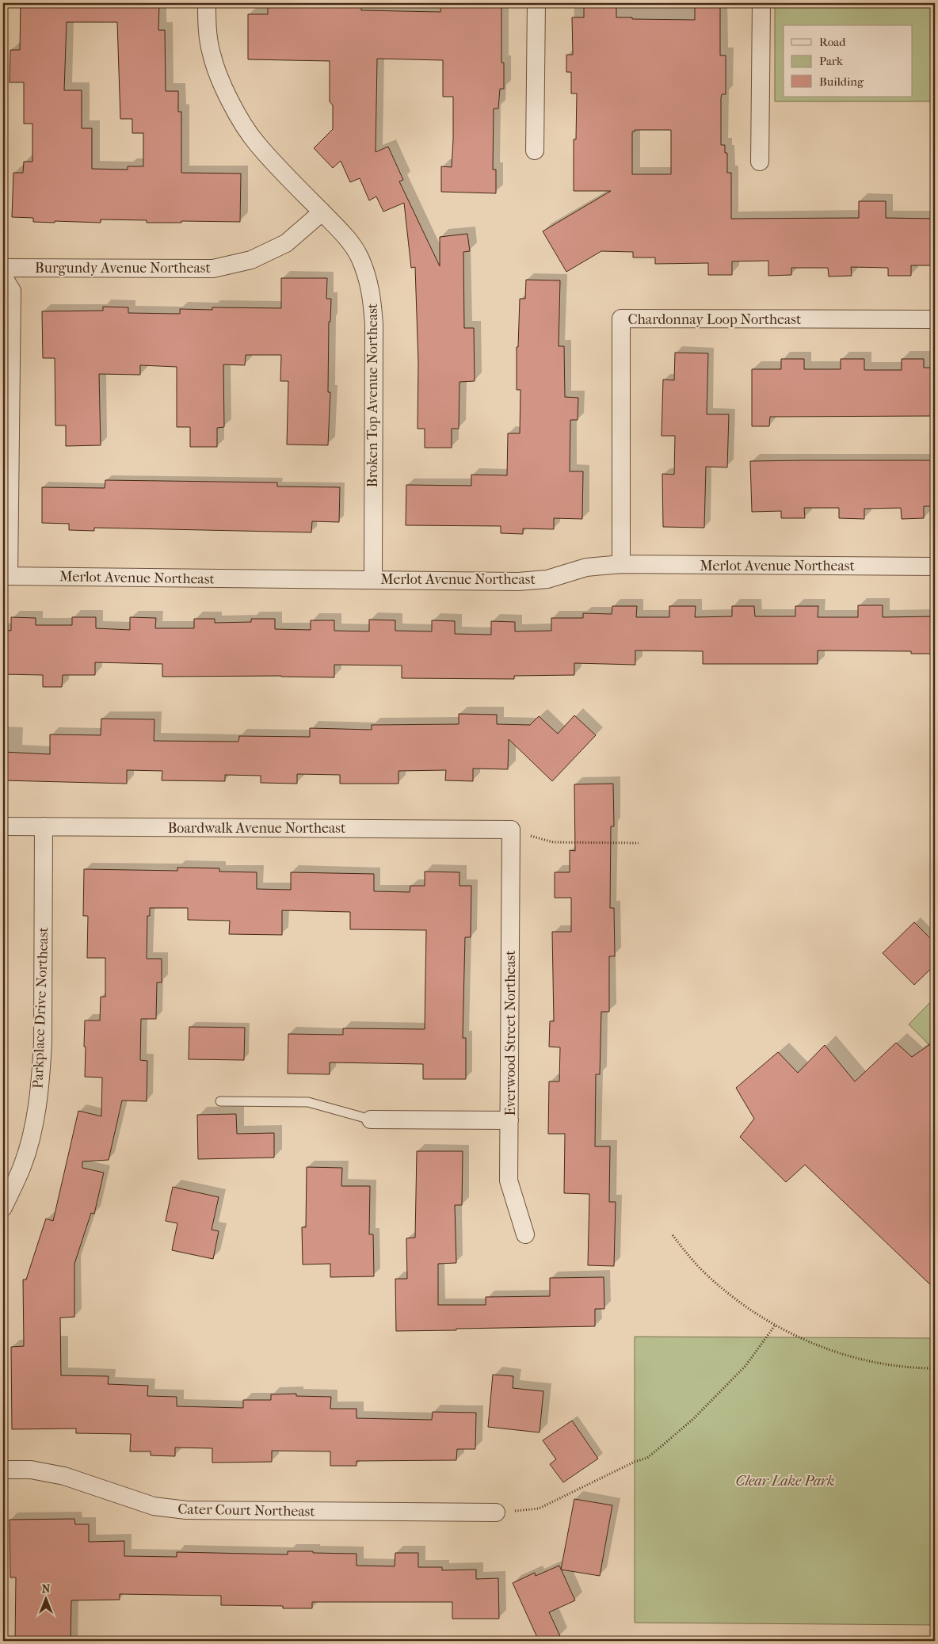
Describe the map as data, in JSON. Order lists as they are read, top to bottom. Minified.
{"streets":{"street":["Burgundy Avenue Northeast","Chardonnay Loop Northeast","Broken Top Avenue Northeast","Merlot Avenue Northeast","Boardwalk Avenue Northeast","Parkplace Drive Northeast","Everwood Street Northeast","Cater Court Northeast"]},"crossings":[["Burgundy Avenue Northeast","Broken Top Avenue Northeast"],["Chardonnay Loop Northeast","Merlot Avenue Northeast"],["Broken Top Avenue Northeast","Merlot Avenue Northeast"],["Boardwalk Avenue Northeast","Parkplace Drive Northeast"],["Boardwalk Avenue Northeast","Everwood Street Northeast"]],"parks":["Clear Lake Park"],"legend":["Road","Park","Building"],"north":"top"}
